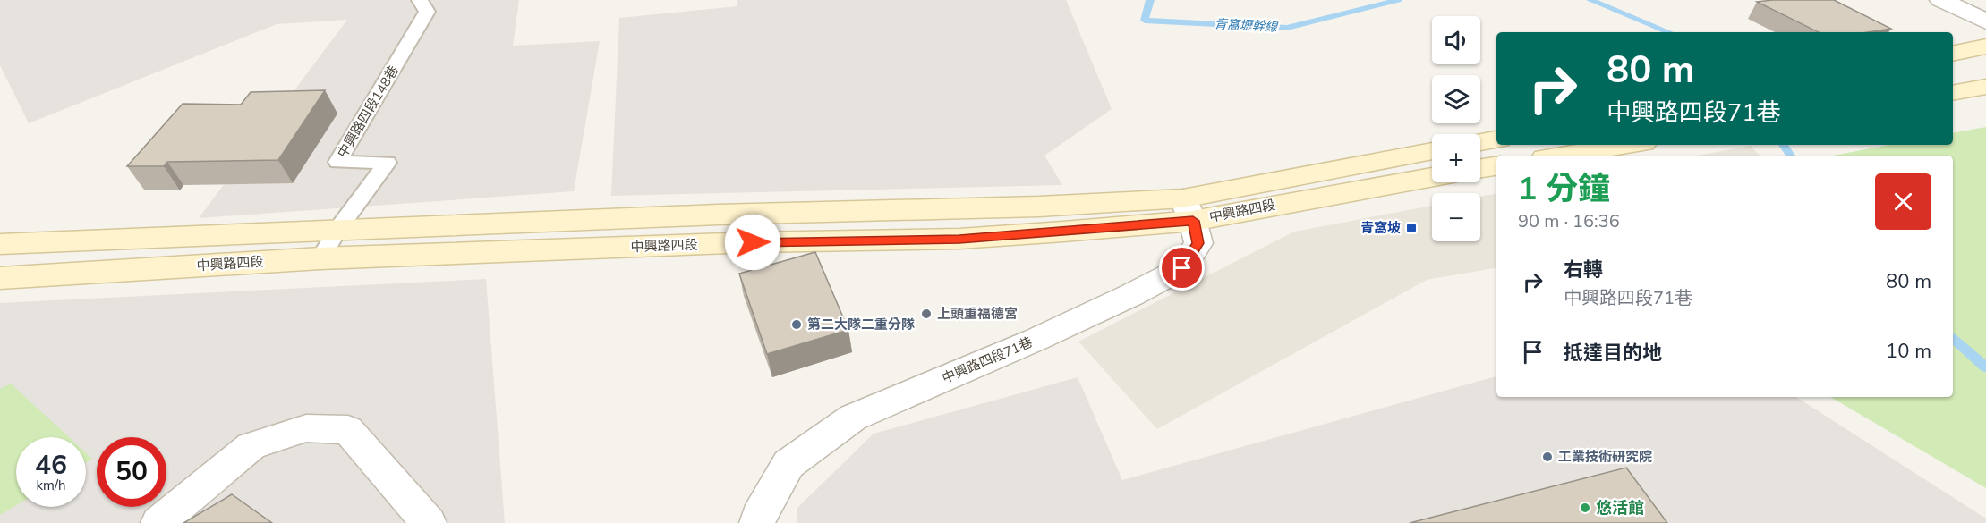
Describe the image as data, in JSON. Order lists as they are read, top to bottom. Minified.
{"streets":{"main road":["中興路四段"],"street":["中興路四段71巷"],"lane":["中興路四段148巷"]},"crossings":[["中興路四段148巷","中興路四段"],["中興路四段","中興路四段71巷"]],"water":["青窩壢幹線"],"places":{"transit":["青窩坡"],"other":["上頭重福德宮","第二大隊二重分隊","工業技術研究院","悠活館"]},"page":{"map_buttons":["+","−"],"turn":["80 m","中興路四段71巷"],"heading":["1 分鐘","90 m · 16:36"],"list":[{"name":"右轉","note":"中興路四段71巷","value":"80 m"},{"name":"抵達目的地","value":"10 m"}],"speed":"46 km/h","limit":"50"}}
